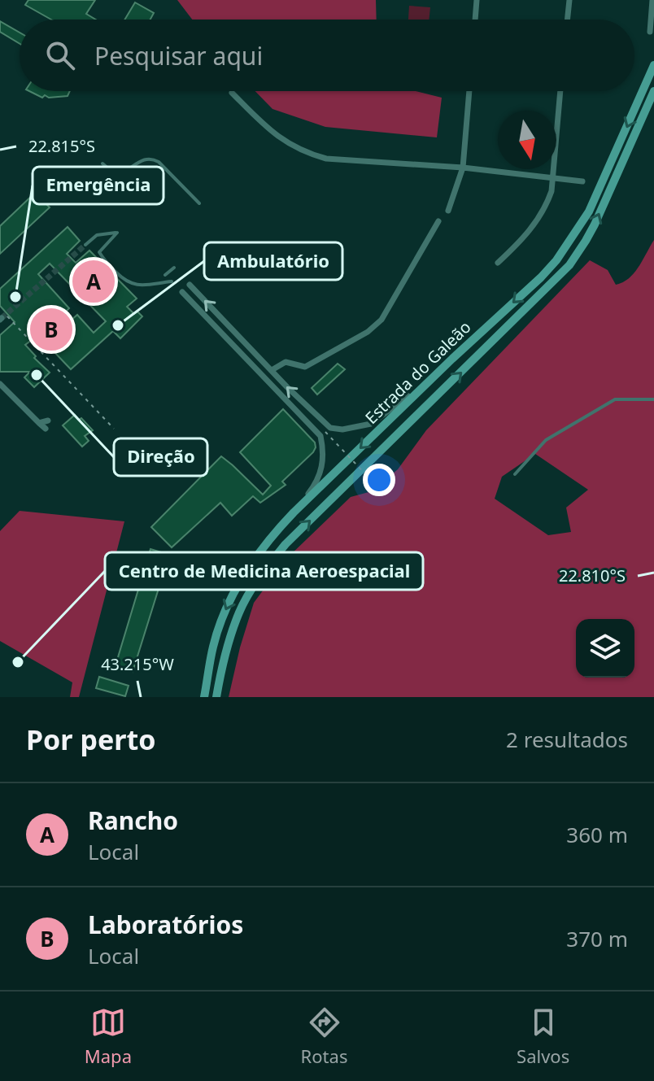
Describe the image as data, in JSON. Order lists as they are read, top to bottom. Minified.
{"streets":{"main road":["Estrada do Galeão"]},"places":["Emergência","Ambulatório","Direção","Centro de Medicina Aeroespacial"],"north":"bottom","page":{"search":"Pesquisar aqui","pins":["A","B"],"heading":["Por perto","2 resultados"],"list":[{"mark":"A","name":"Rancho","note":"Local","value":"360 m"},{"mark":"B","name":"Laboratórios","note":"Local","value":"370 m"}],"nav":["Mapa","Rotas","Salvos"]},"coordinates":["22.815°S","22.810°S","43.215°W"]}
